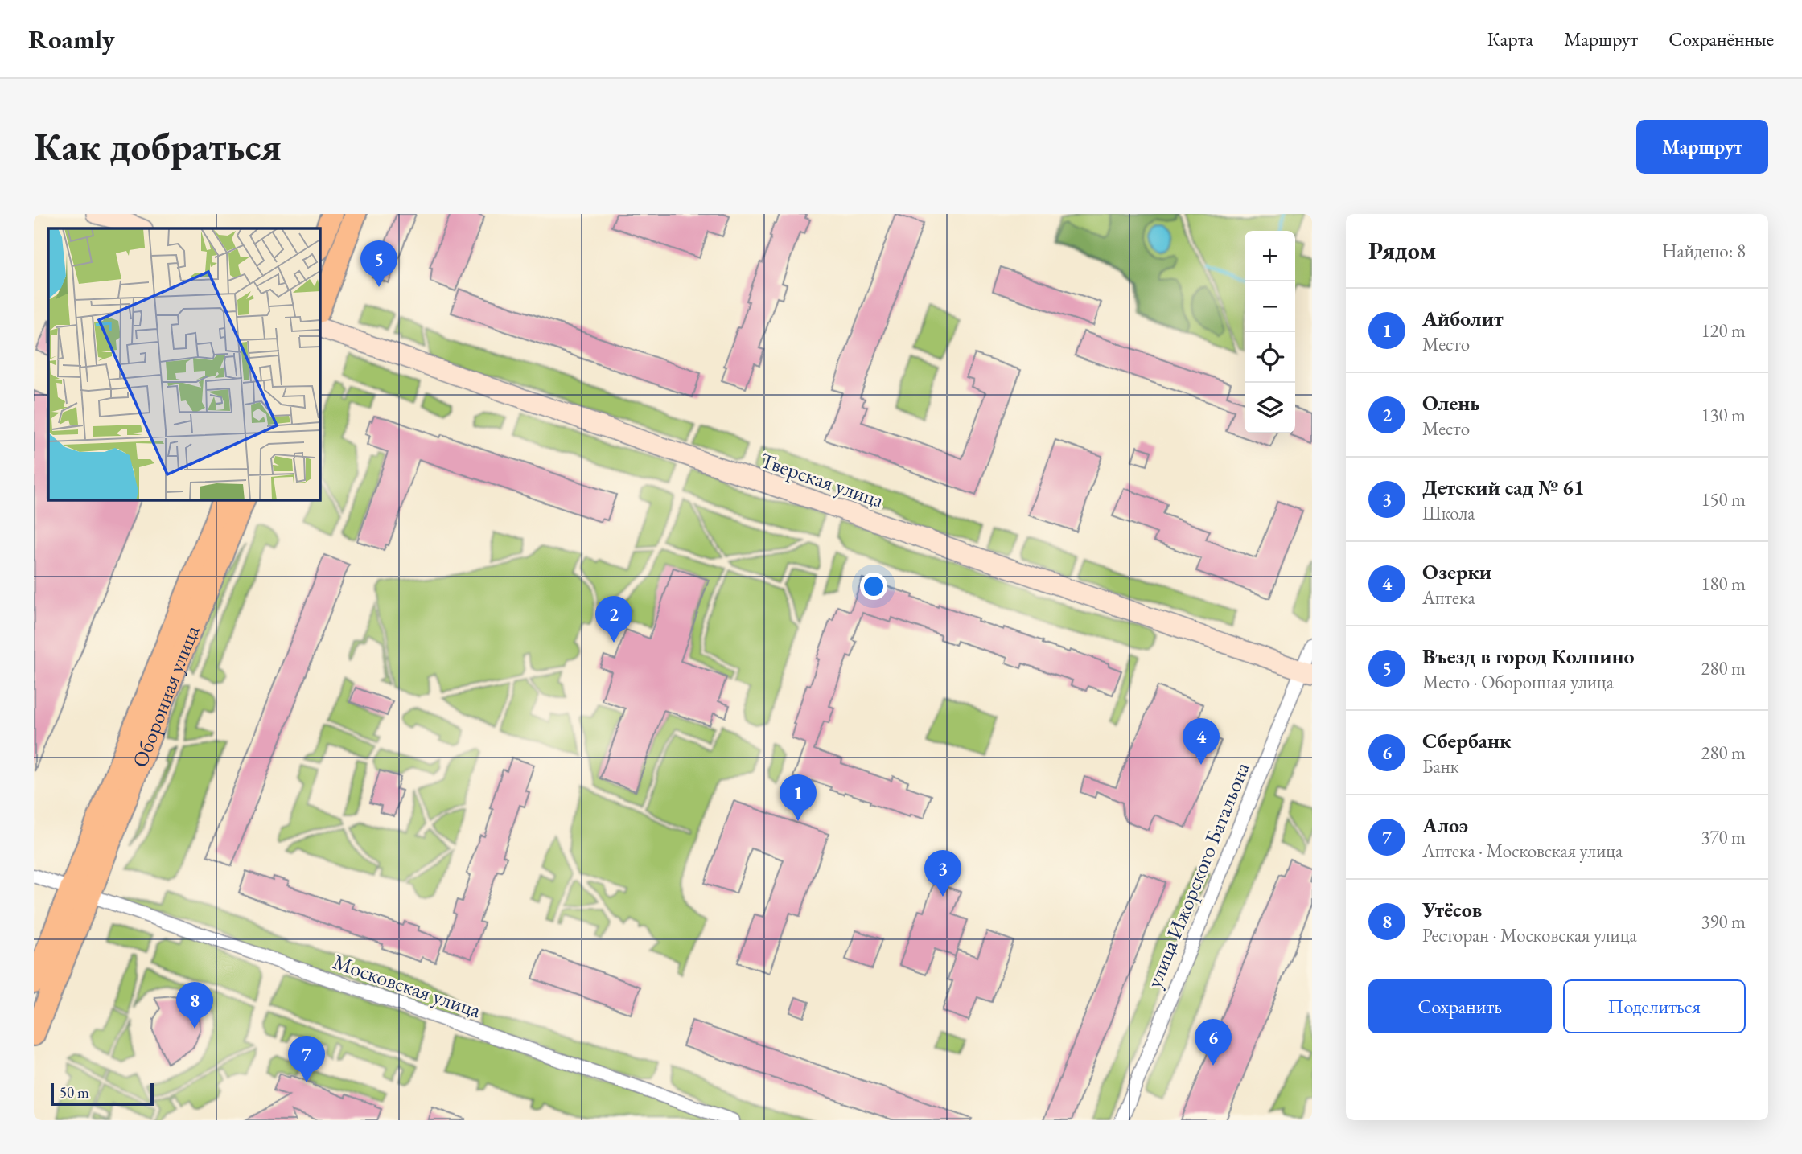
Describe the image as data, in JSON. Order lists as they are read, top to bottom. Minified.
{"streets":{"main road":["Тверская улица","Оборонная улица"],"street":["улица Ижорского Батальона","Московская улица"]},"crossings":[["Тверская улица","улица Ижорского Батальона"],["Оборонная улица","Московская улица"]],"scale_bar":"50 m","page":{"header":"Roamly","nav":["Карта","Маршрут","Сохранённые"],"buttons":["Маршрут",["Сохранить","Поделиться"]],"title":"Как добраться","heading":["Рядом","Найдено: 8"],"map_buttons":["+","−"],"pins":["5","2","4","1","3","8","6","7"],"list":[{"mark":"1","name":"Айболит","note":"Место","value":"120 m"},{"mark":"2","name":"Олень","note":"Место","value":"130 m"},{"mark":"3","name":"Детский сад № 61","note":"Школа","value":"150 m"},{"mark":"4","name":"Озерки","note":"Аптека","value":"180 m"},{"mark":"5","name":"Въезд в город Колпино","note":"Место · Оборонная улица","value":"280 m"},{"mark":"6","name":"Сбербанк","note":"Банк","value":"280 m"},{"mark":"7","name":"Алоэ","note":"Аптека · Московская улица","value":"370 m"},{"mark":"8","name":"Утёсов","note":"Ресторан · Московская улица","value":"390 m"}],"scale":"50 m"}}
